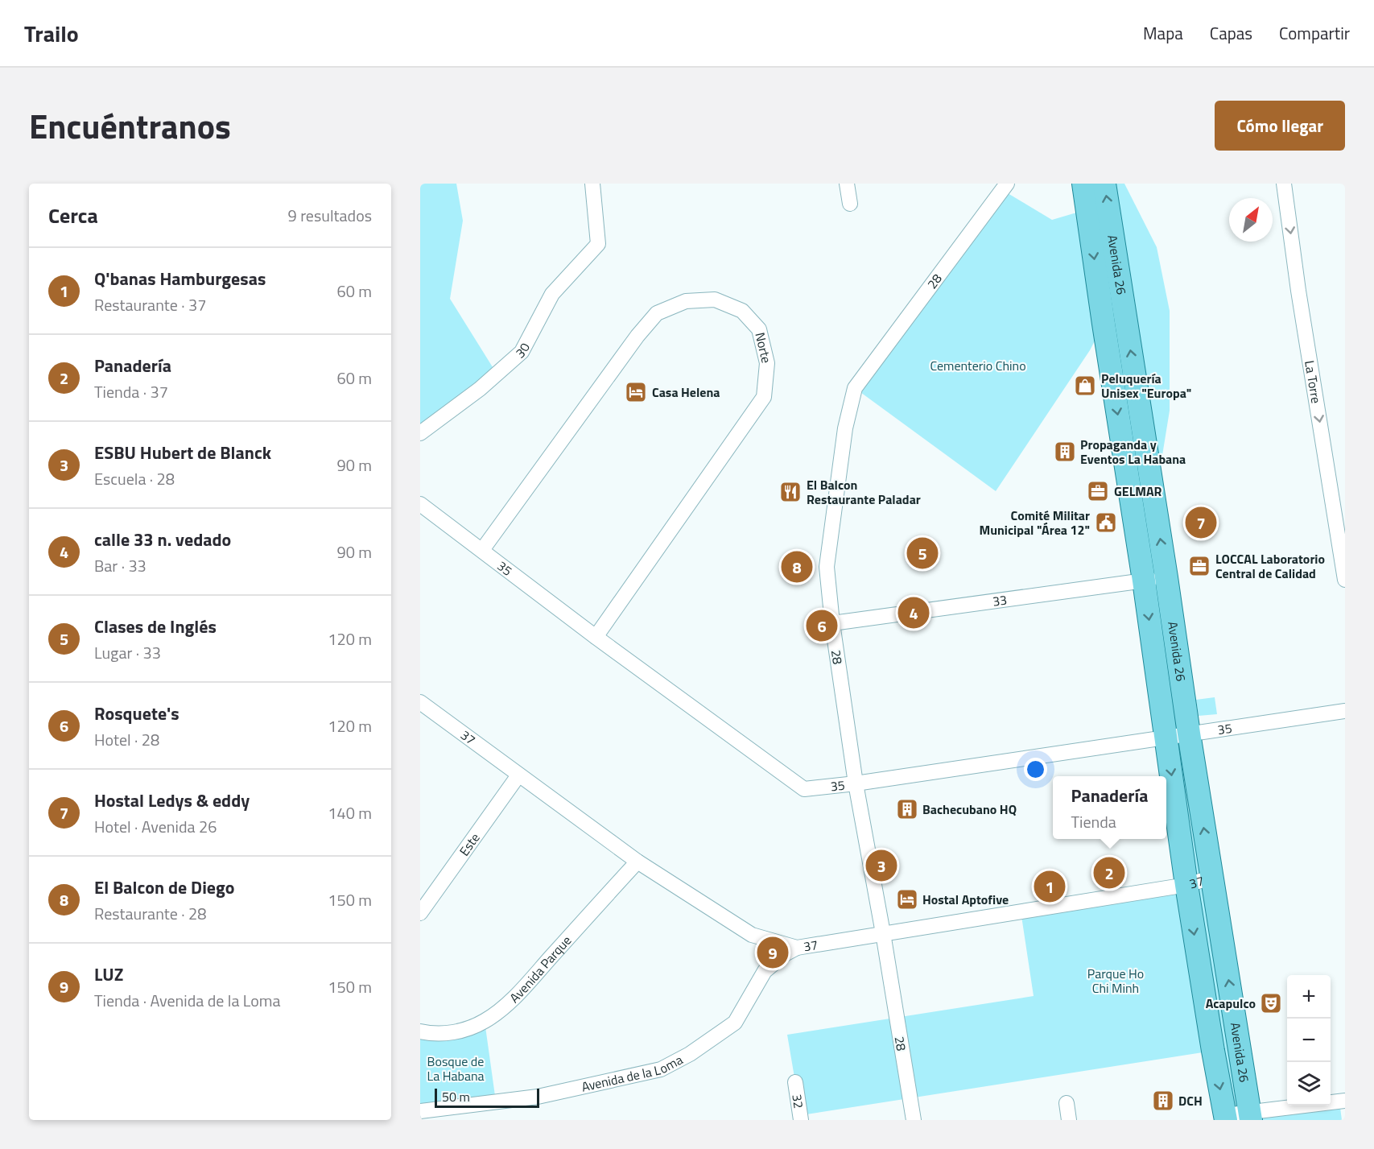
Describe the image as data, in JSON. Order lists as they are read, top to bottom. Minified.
{"streets":{"main road":["Avenida 26"],"street":["28","30","Norte","La Torre","35","33","37","Este","Avenida Parque","Avenida de la Loma","32"]},"crossings":[["Avenida 26","35"],["Avenida 26","33"],["Avenida 26","37"],["28","35"],["28","33"],["28","37"],["Norte","35"],["37","Este"],["37","Avenida Parque"],["37","Avenida de la Loma"]],"one_way":["La Torre"],"parks":["Cementerio Chino","Parque Ho Chi Minh","Bosque de La Habana"],"places":{"shop":["Peluquería Unisex \"Europa\""],"hotel":["Casa Helena","Hostal Aptofive"],"building":["Propaganda y Eventos La Habana","Bachecubano HQ","DCH"],"office":["GELMAR","LOCCAL Laboratorio Central de Calidad"],"restaurant":["El Balcon Restaurante Paladar"],"public building":["Comité Militar Municipal \"Área 12\""],"theatre":["Acapulco"]},"scale_bar":"50 m","north":"top right","page":{"header":"Trailo","nav":["Mapa","Capas","Compartir"],"title":"Encuéntranos","buttons":"Cómo llegar","heading":["Cerca","9 resultados"],"list":[{"mark":"1","name":"Q'banas Hamburgesas","note":"Restaurante · 37","value":"60 m"},{"mark":"2","name":"Panadería","note":"Tienda · 37","value":"60 m"},{"mark":"3","name":"ESBU Hubert de Blanck","note":"Escuela · 28","value":"90 m"},{"mark":"4","name":"calle 33 n. vedado","note":"Bar · 33","value":"90 m"},{"mark":"5","name":"Clases de Inglés","note":"Lugar · 33","value":"120 m"},{"mark":"6","name":"Rosquete's","note":"Hotel · 28","value":"120 m"},{"mark":"7","name":"Hostal Ledys & eddy","note":"Hotel · Avenida 26","value":"140 m"},{"mark":"8","name":"El Balcon de Diego","note":"Restaurante · 28","value":"150 m"},{"mark":"9","name":"LUZ","note":"Tienda · Avenida de la Loma","value":"150 m"}],"pins":["7","5","8","4","6","3","2","1","9"],"popup":["Panadería","Tienda"],"map_buttons":["+","−"],"scale":"50 m"}}
